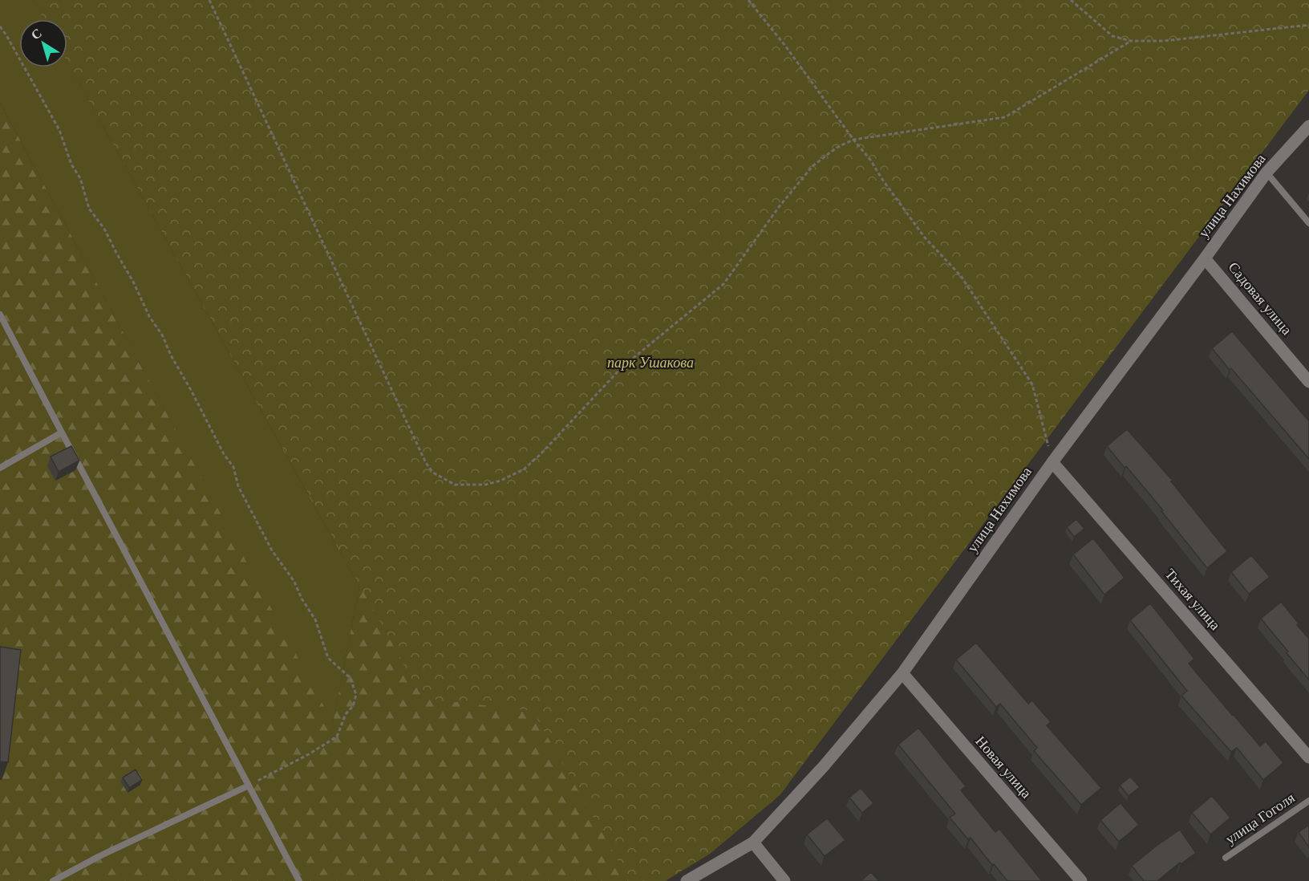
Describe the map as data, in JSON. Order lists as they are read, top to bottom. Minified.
{"streets":{"street":["улица Нахимова","Садовая улица","Тихая улица","Новая улица"],"lane":["улица Гоголя"]},"crossings":[["улица Нахимова","Садовая улица"],["улица Нахимова","Тихая улица"],["улица Нахимова","Новая улица"]],"parks":["парк Ушакова"],"north":"top left"}
